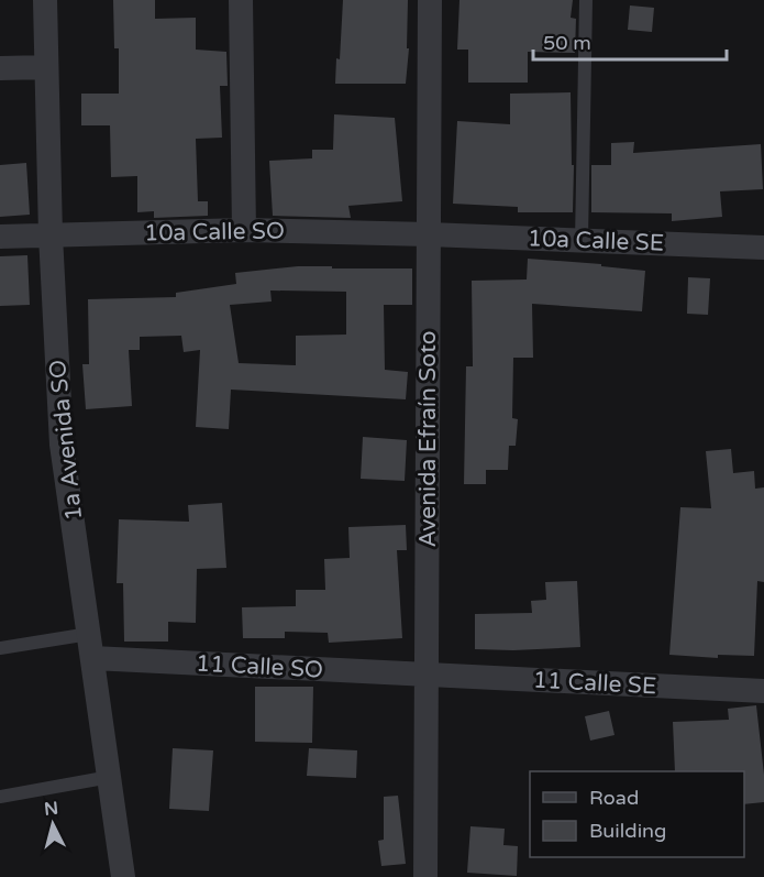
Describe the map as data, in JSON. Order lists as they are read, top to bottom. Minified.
{"streets":{"street":["10a Calle SO","10a Calle SE","Avenida Efraín Soto","1a Avenida SO","11 Calle SO","11 Calle SE"]},"crossings":[["10a Calle SO","10a Calle SE"],["10a Calle SO","Avenida Efraín Soto"],["10a Calle SO","1a Avenida SO"],["10a Calle SE","Avenida Efraín Soto"],["Avenida Efraín Soto","11 Calle SO"],["Avenida Efraín Soto","11 Calle SE"],["1a Avenida SO","11 Calle SO"],["11 Calle SO","11 Calle SE"]],"legend":["Road","Building"],"scale_bar":"50 m","north":"top"}
